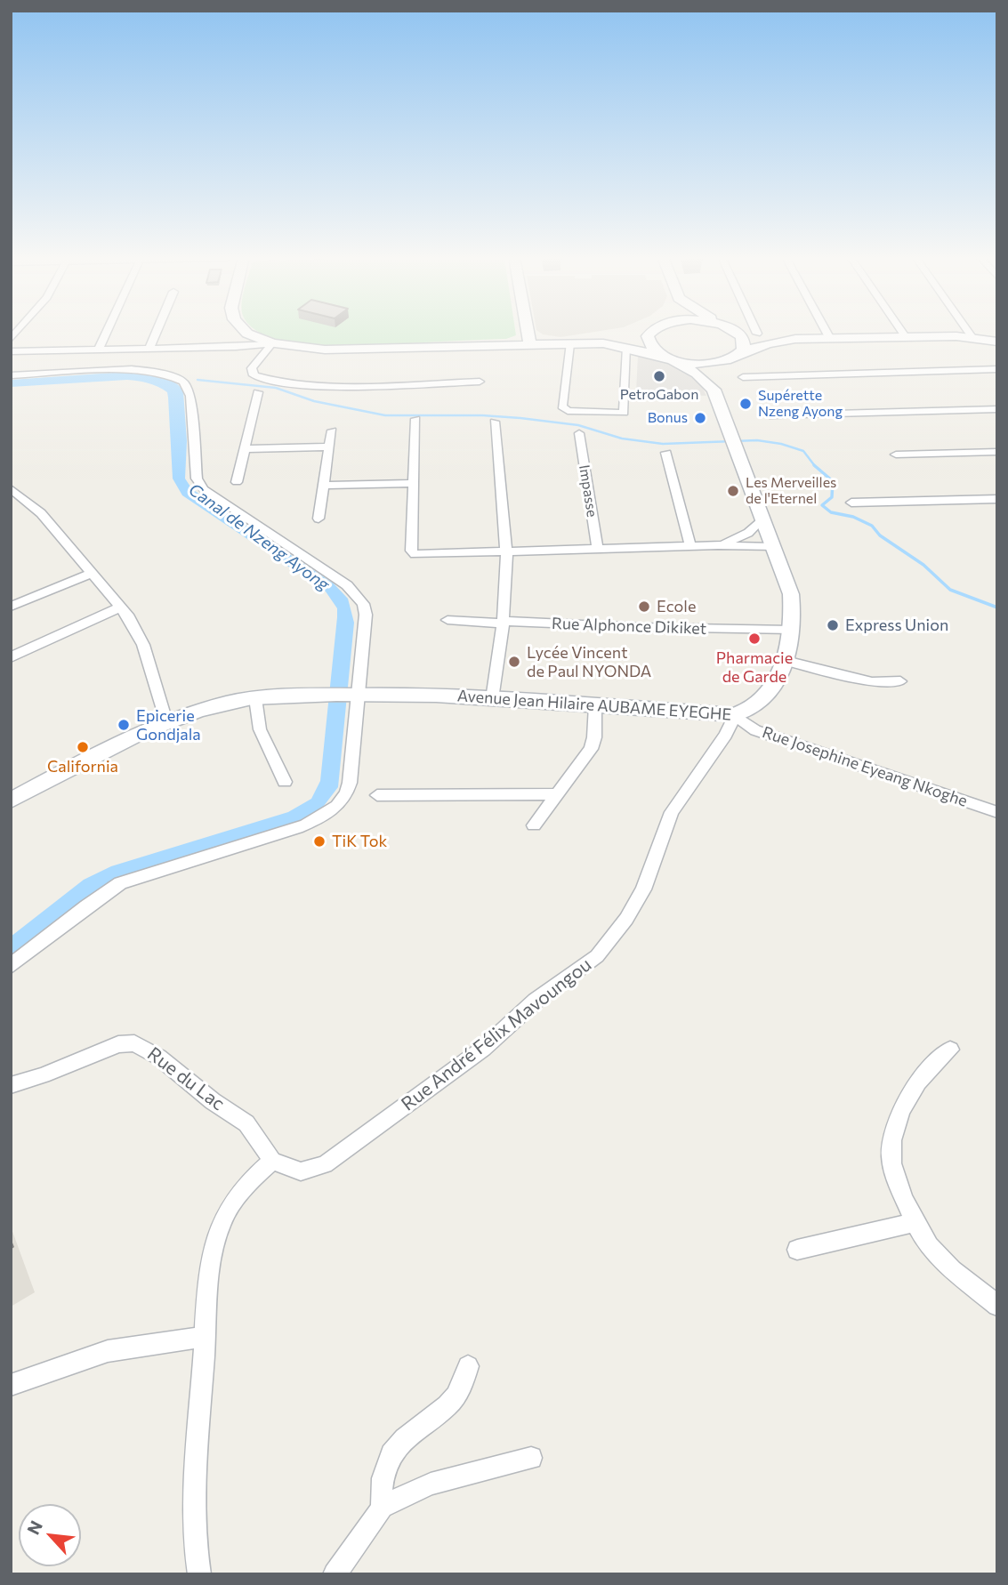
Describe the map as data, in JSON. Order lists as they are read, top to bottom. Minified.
{"streets":{"main road":["Avenue Jean Hilaire AUBAME EYEGHE"],"street":["Impasse","Rue Alphonce Dikiket","Rue Josephine Eyeang Nkoghe","Rue André Félix Mavoungou","Rue du Lac"]},"crossings":[["Rue Alphonce Dikiket","Avenue Jean Hilaire AUBAME EYEGHE"],["Avenue Jean Hilaire AUBAME EYEGHE","Rue Josephine Eyeang Nkoghe"],["Avenue Jean Hilaire AUBAME EYEGHE","Rue André Félix Mavoungou"],["Rue Josephine Eyeang Nkoghe","Rue André Félix Mavoungou"],["Rue André Félix Mavoungou","Rue du Lac"]],"water":["Canal de Nzeng Ayong"],"places":["PetroGabon","Supérette Nzeng Ayong","Bonus","Les Merveilles de l'Eternel","Ecole","Express Union","Pharmacie de Garde","Lycée Vincent de Paul NYONDA","Epicerie Gondjala","California","TiK Tok"],"north":"top left"}
